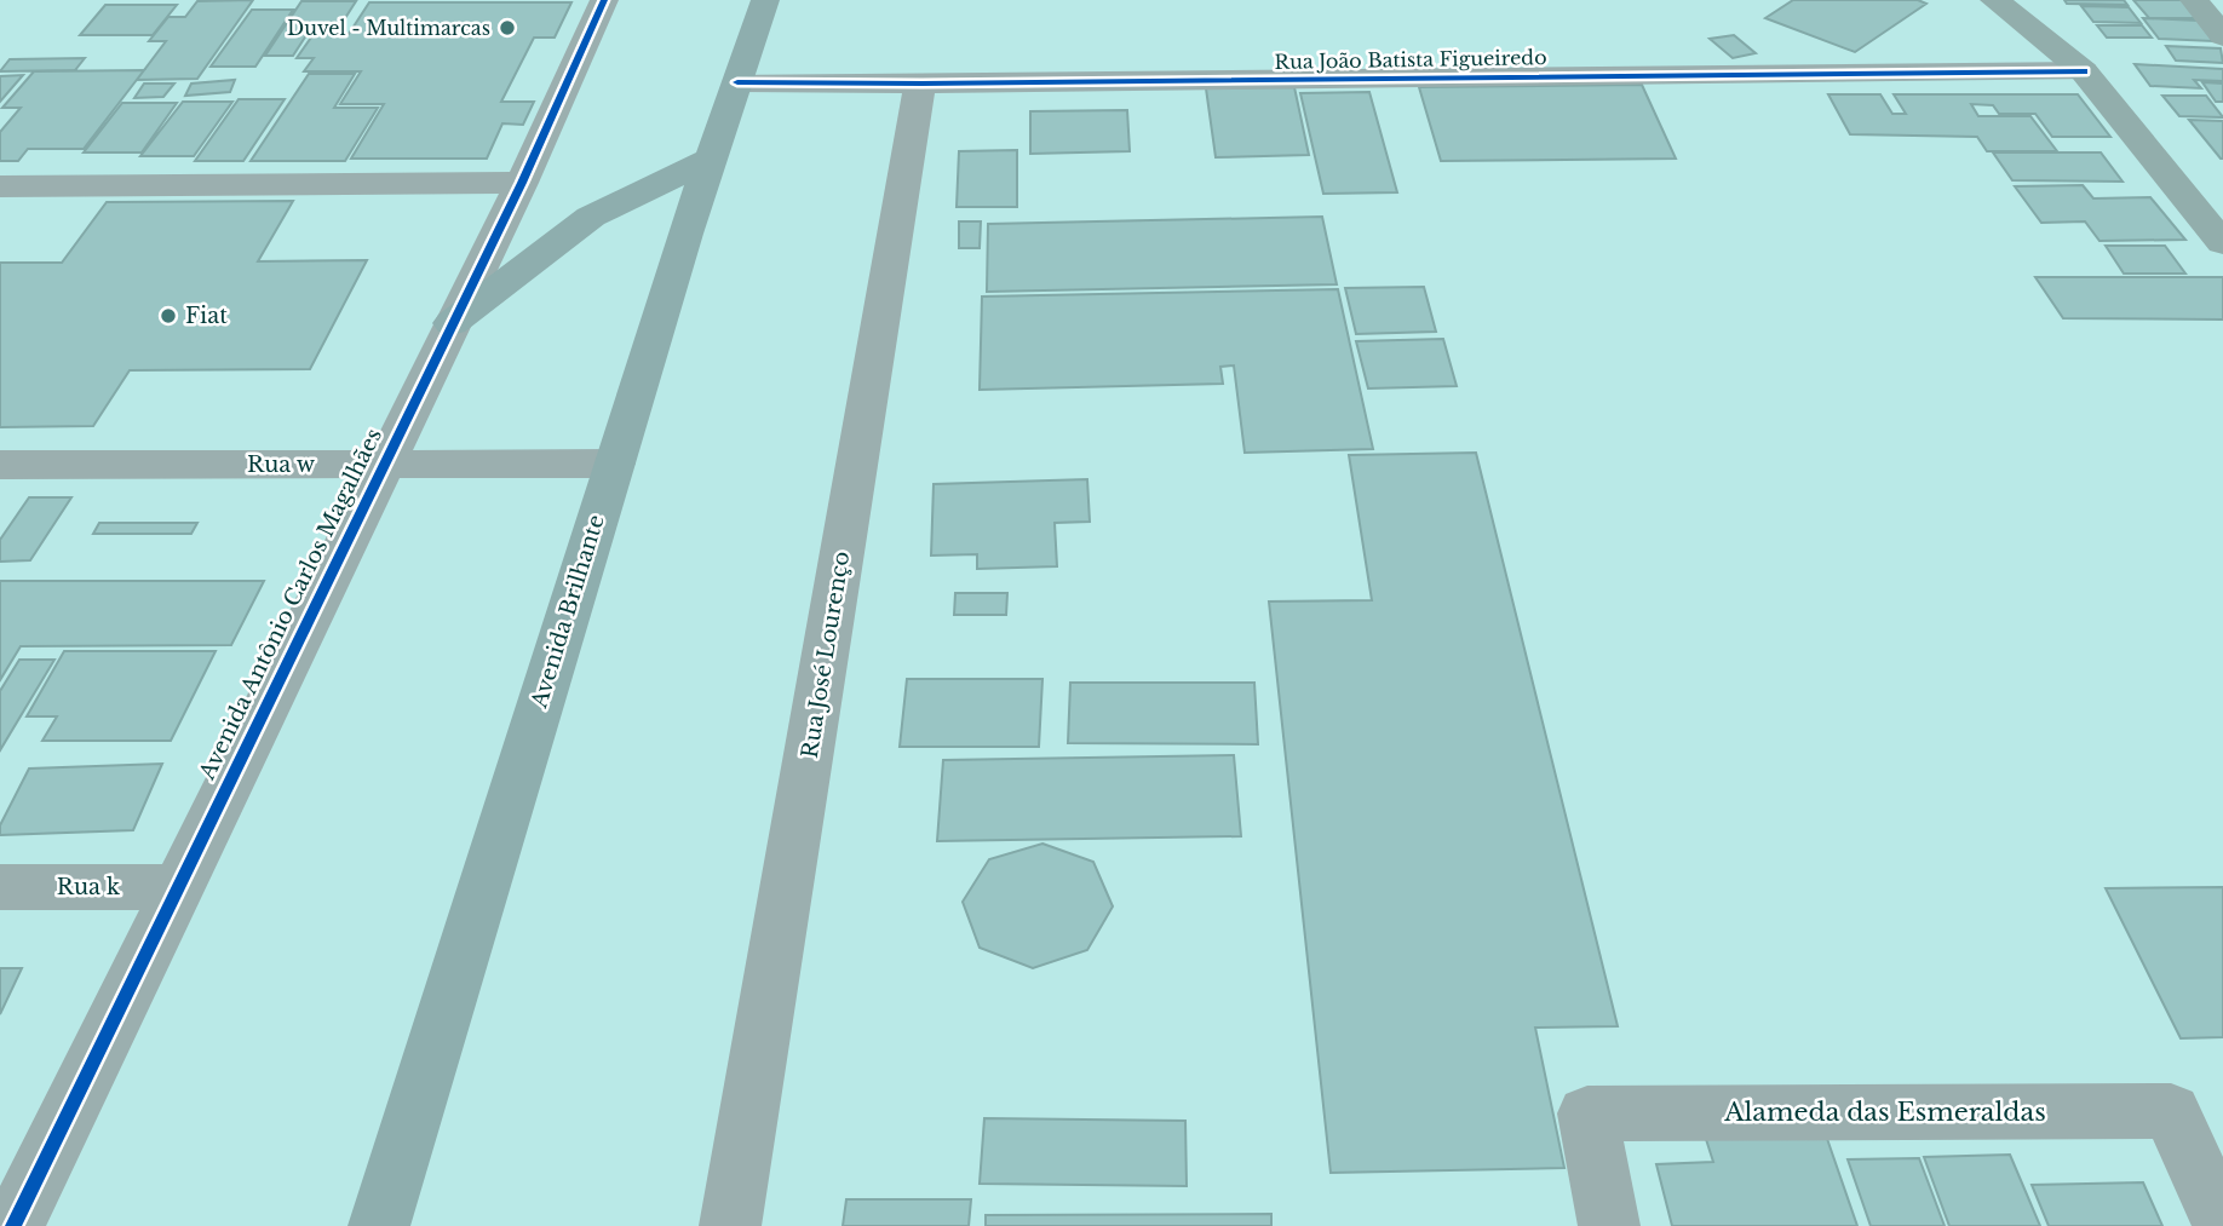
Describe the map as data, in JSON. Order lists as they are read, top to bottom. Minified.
{"streets":{"main road":["Avenida Brilhante"],"street":["Rua João Batista Figueiredo","Rua w","Avenida Antônio Carlos Magalhães","Rua José Lourenço","Rua k","Alameda das Esmeraldas"]},"crossings":[["Rua João Batista Figueiredo","Avenida Brilhante"],["Rua João Batista Figueiredo","Rua José Lourenço"],["Rua w","Avenida Antônio Carlos Magalhães"],["Rua w","Avenida Brilhante"],["Avenida Antônio Carlos Magalhães","Rua k"]],"places":["Duvel - Multimarcas","Fiat"]}
